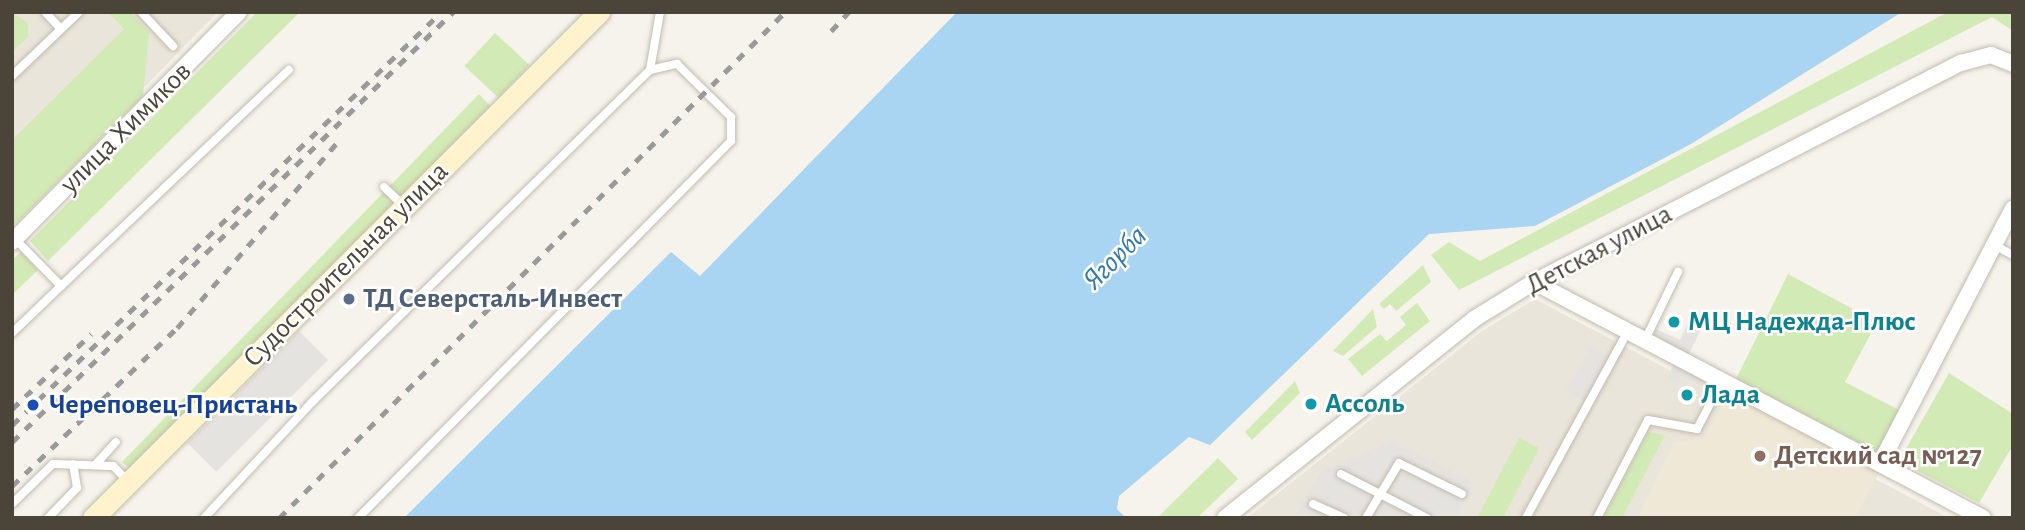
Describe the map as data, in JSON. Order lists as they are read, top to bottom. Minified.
{"streets":{"main road":["Судостроительная улица"],"street":["улица Химиков","Детская улица"]},"water":["Ягорба"],"places":["ТД Северсталь-Инвест","МЦ Надежда-Плюс","Лада","Ассоль","Череповец-Пристань","Детский сад №127"]}
